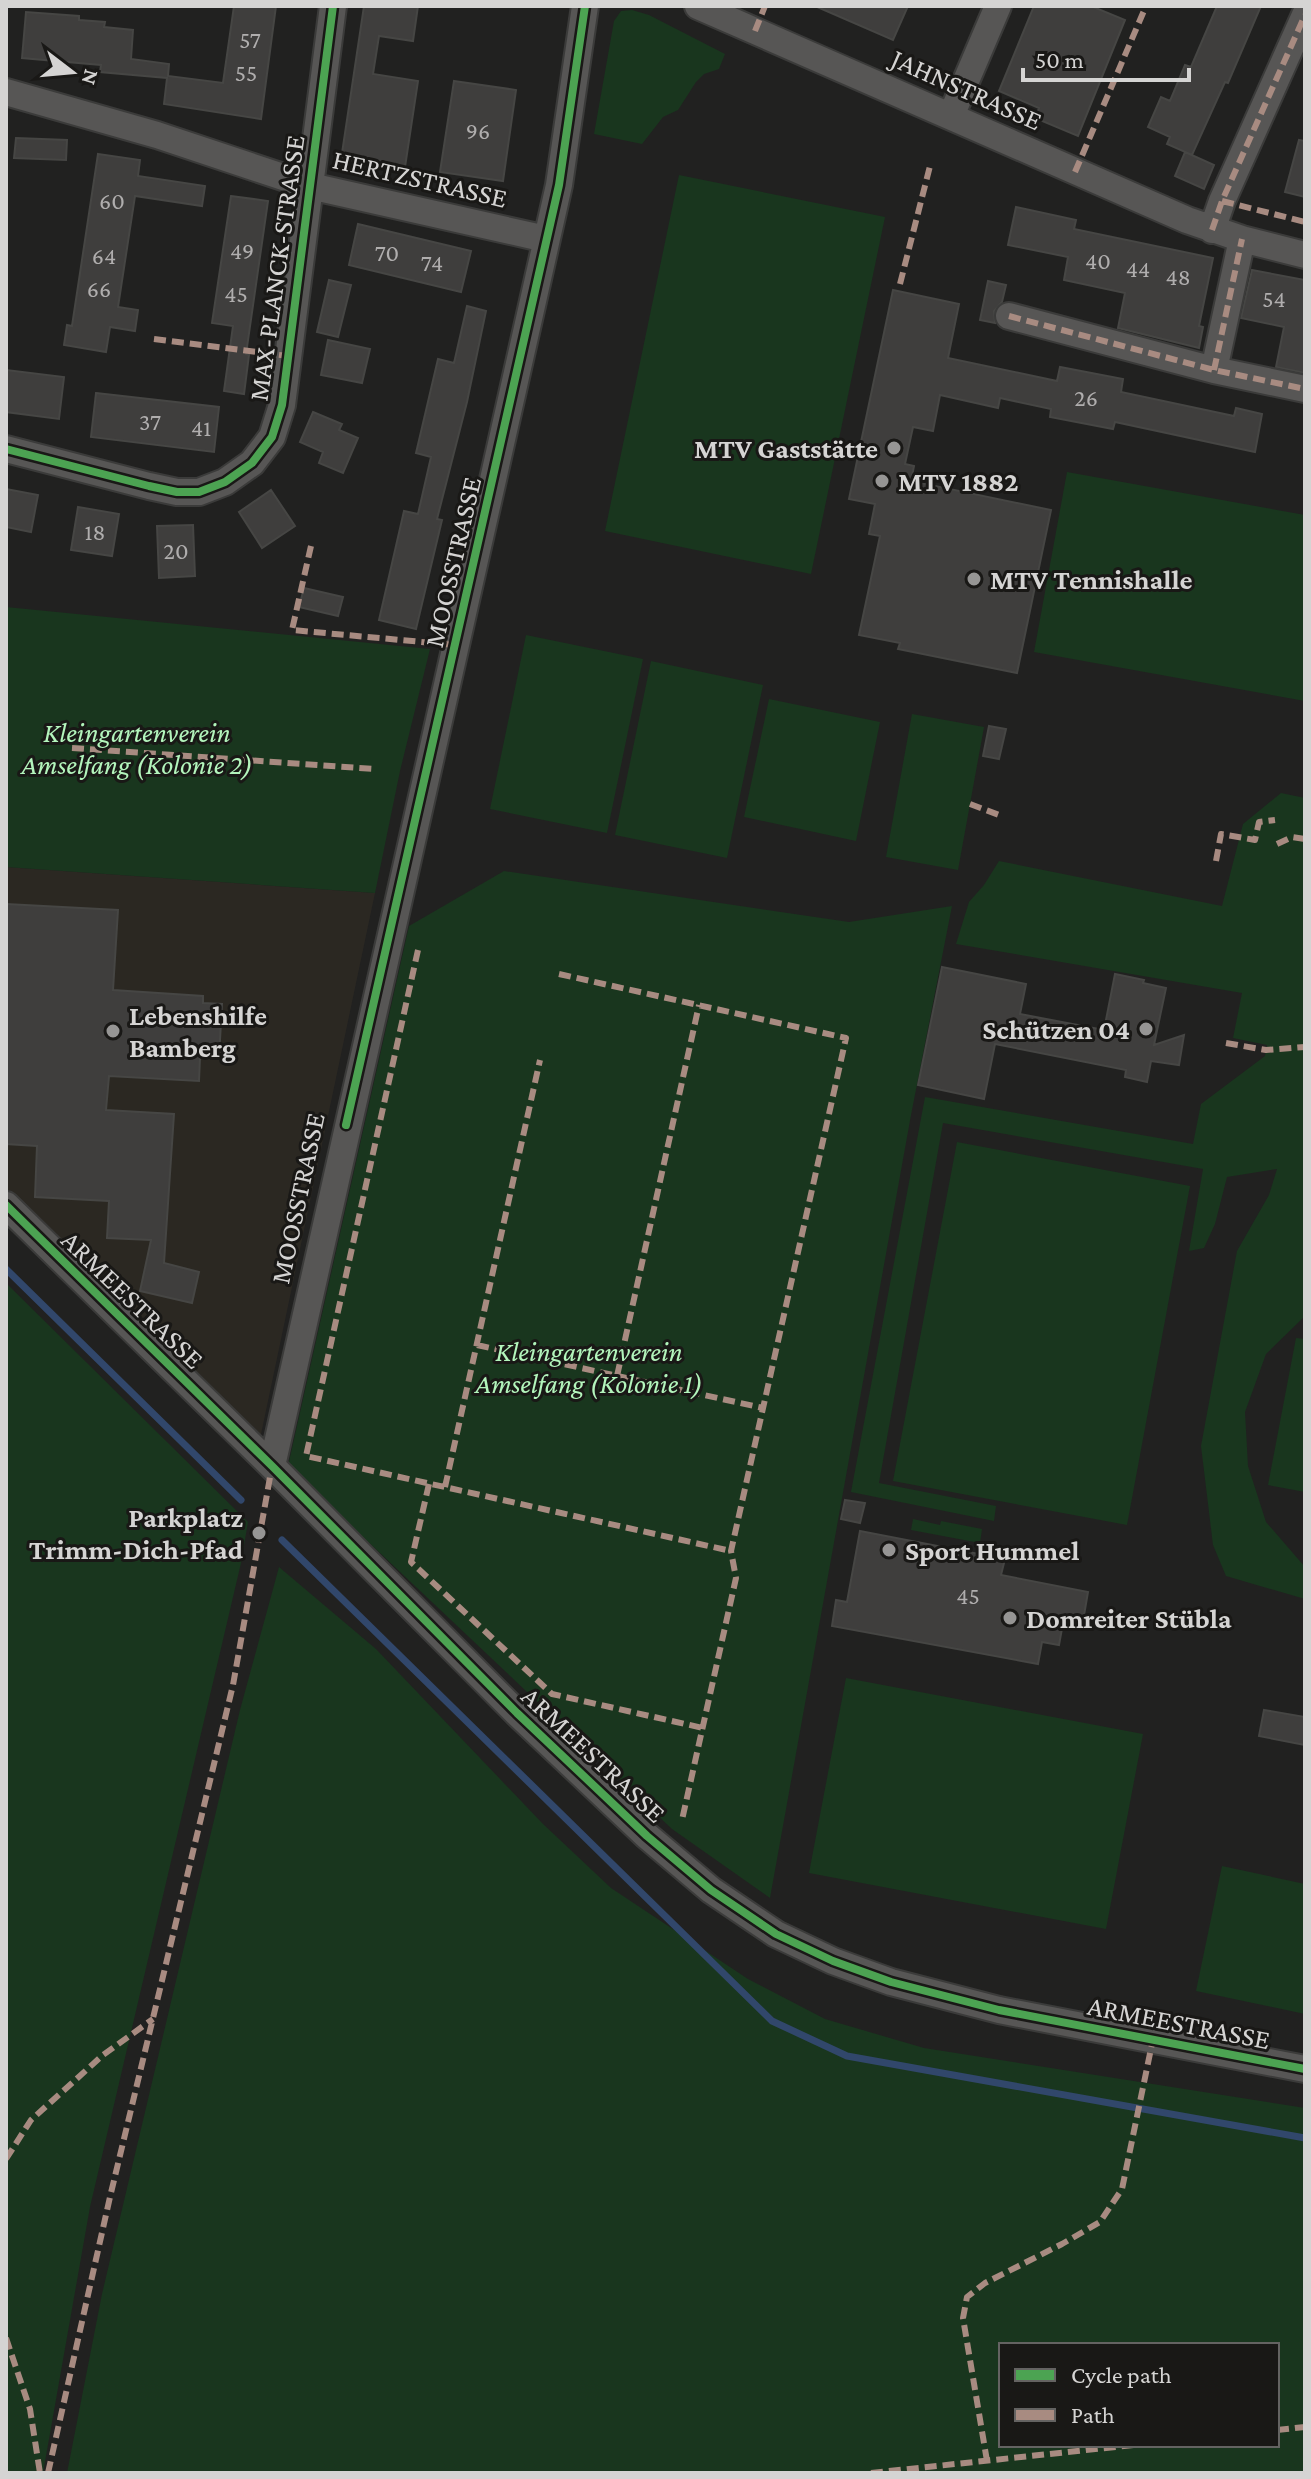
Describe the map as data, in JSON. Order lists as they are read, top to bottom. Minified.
{"streets":{"street":["JAHNSTRASSE","HERTZSTRASSE","MAX-PLANCK-STRASSE","MOOSSTRASSE","ARMEESTRASSE"]},"crossings":[["HERTZSTRASSE","MAX-PLANCK-STRASSE"],["HERTZSTRASSE","MOOSSTRASSE"],["MOOSSTRASSE","ARMEESTRASSE"]],"parks":["Kleingartenverein Amselfang (Kolonie 2)","Kleingartenverein Amselfang (Kolonie 1)"],"places":["MTV Gaststätte","MTV 1882","MTV Tennishalle","Schützen 04","Lebenshilfe Bamberg","Parkplatz Trimm-Dich-Pfad","Sport Hummel","Domreiter Stübla"],"house_numbers":["57","55","96","60","49","70","64","40","74","44","48","66","45","54","26","37","41","18","20","45"],"legend":["Cycle path","Path"],"scale_bar":"50 m","north":"right"}
